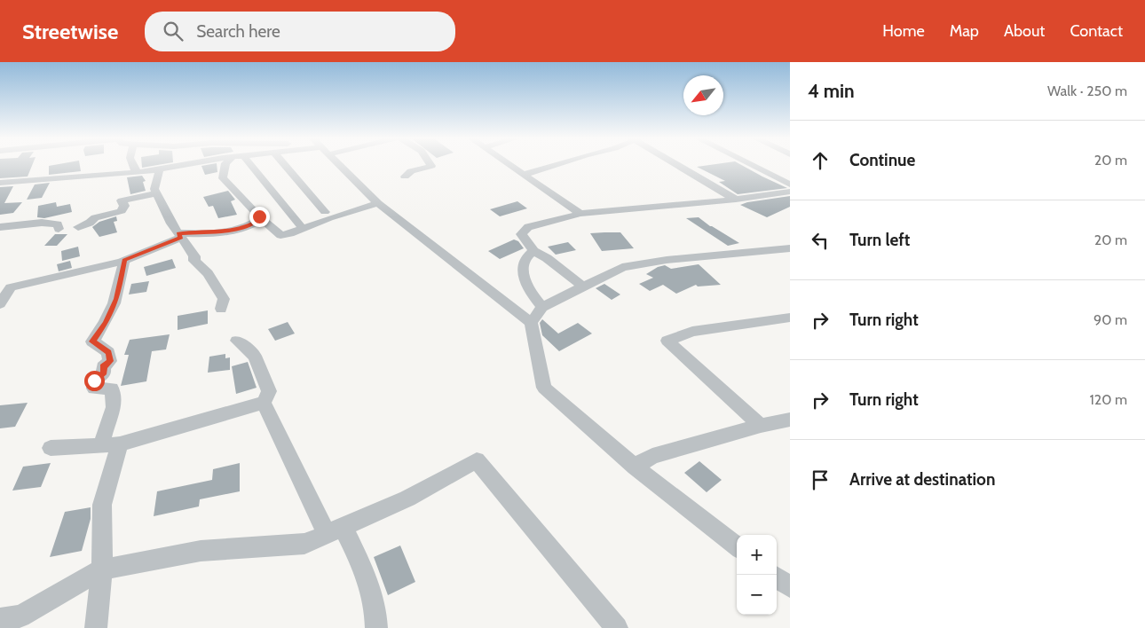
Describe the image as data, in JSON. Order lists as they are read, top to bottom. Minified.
{"north":"bottom left","page":{"header":"Streetwise","search":"Search here","nav":["Home","Map","About","Contact"],"heading":["4 min","Walk · 250 m"],"list":[["Continue","20 m"],["Turn left","20 m"],["Turn right","90 m"],["Turn right","120 m"],"Arrive at destination"],"map_buttons":["+","−"]}}
